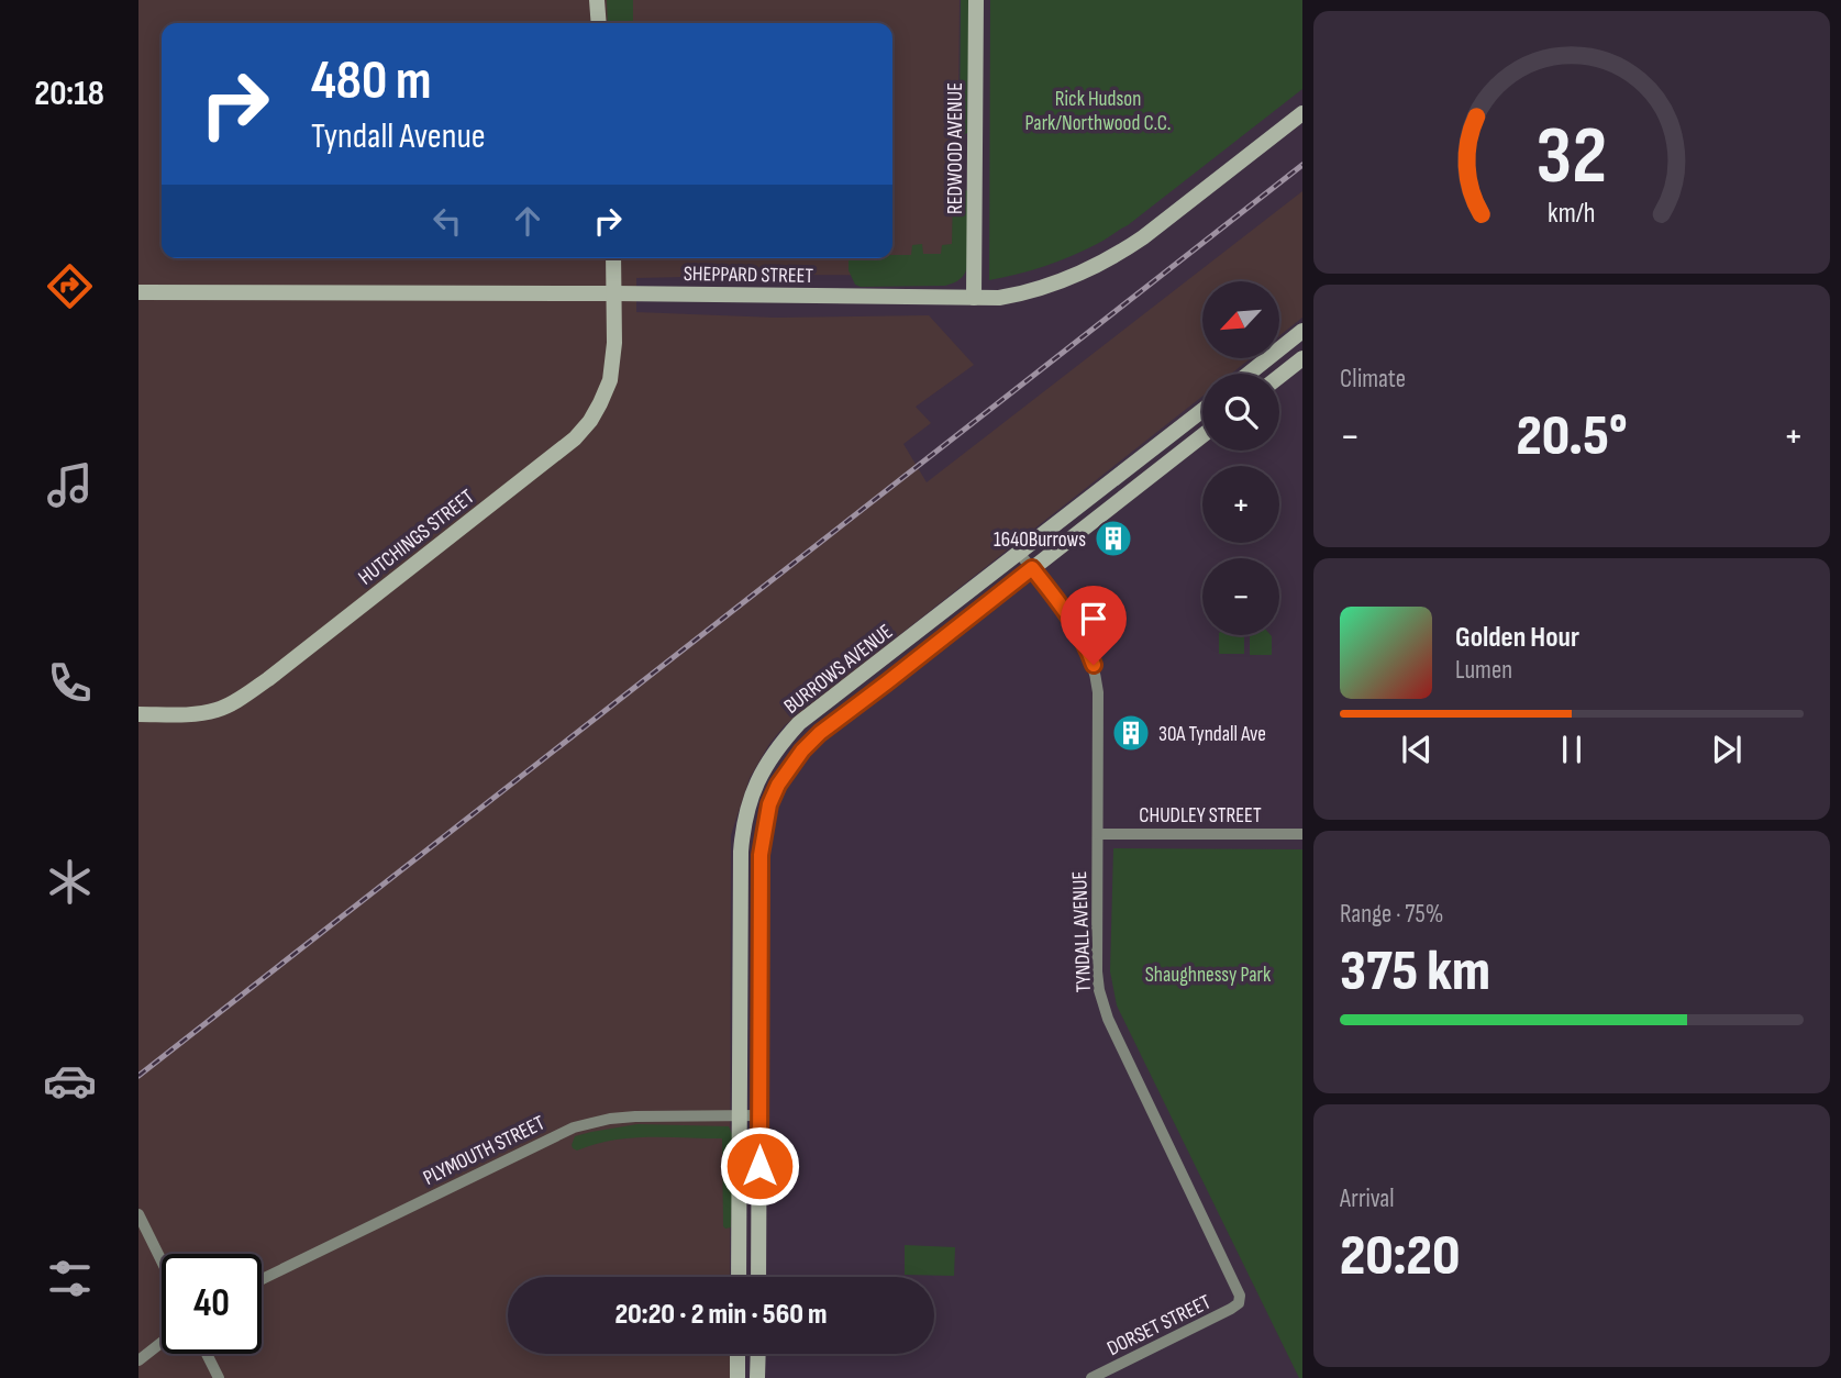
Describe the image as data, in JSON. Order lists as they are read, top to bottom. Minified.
{"streets":{"street":["REDWOOD AVENUE","SHEPPARD STREET","HUTCHINGS STREET","BURROWS AVENUE","CHUDLEY STREET","TYNDALL AVENUE","PLYMOUTH STREET","DORSET STREET"]},"crossings":[["REDWOOD AVENUE","SHEPPARD STREET"],["SHEPPARD STREET","HUTCHINGS STREET"],["BURROWS AVENUE","TYNDALL AVENUE"],["BURROWS AVENUE","PLYMOUTH STREET"],["CHUDLEY STREET","TYNDALL AVENUE"],["TYNDALL AVENUE","DORSET STREET"]],"parks":["Rick Hudson Park/Northwood C.C.","Shaughnessy Park"],"places":{"building":["1640Burrows","30A Tyndall Ave"]},"north":"bottom left","page":{"tabs":"20:18","turn":["480 m","Tyndall Avenue"],"map_buttons":["+","−"],"tile":["Climate",["Range · 75%","375 km"],["Arrival","20:20"]],"heat":["−","20.5°","+"],"song":["Golden Hour","Lumen"],"limit":"40","trip":"20:20 · 2 min · 560 m","gauge":["32","km/h"]}}
